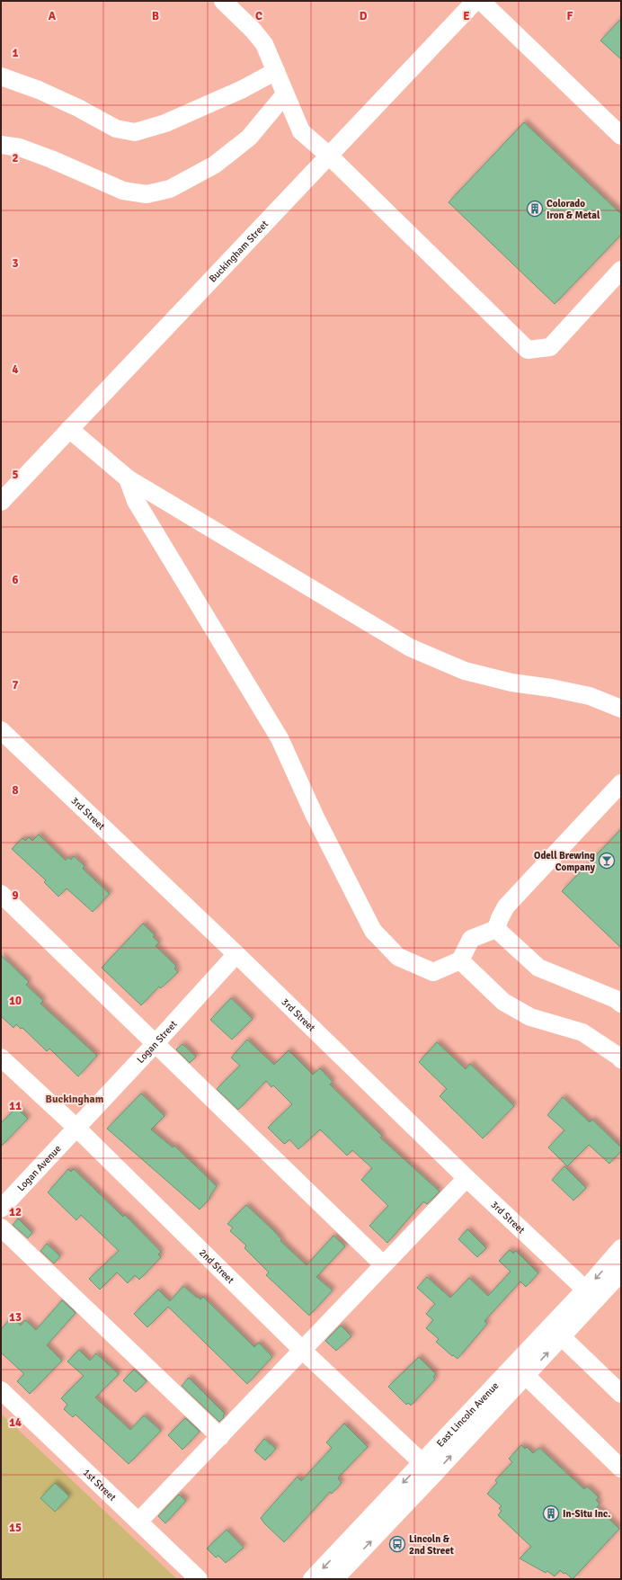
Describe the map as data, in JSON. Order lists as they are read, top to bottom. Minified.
{"streets":{"street":["Buckingham Street","3rd Street","Logan Street","Logan Avenue","2nd Street","East Lincoln Avenue","1st Street"]},"crossings":[["3rd Street","Logan Street"],["3rd Street","East Lincoln Avenue"],["Logan Street","Logan Avenue"],["Logan Street","2nd Street"],["Logan Avenue","2nd Street"],["2nd Street","East Lincoln Avenue"]],"districts":["Buckingham"],"places":{"building":["Colorado Iron & Metal","In-Situ Inc."],"bar":["Odell Brewing Company"],"bus stop":["Lincoln & 2nd Street"]},"grid":{"columns":["A","B","C","D","E","F"],"rows":["1","2","3","4","5","6","7","8","9","10","11","12","13","14","15"]}}
